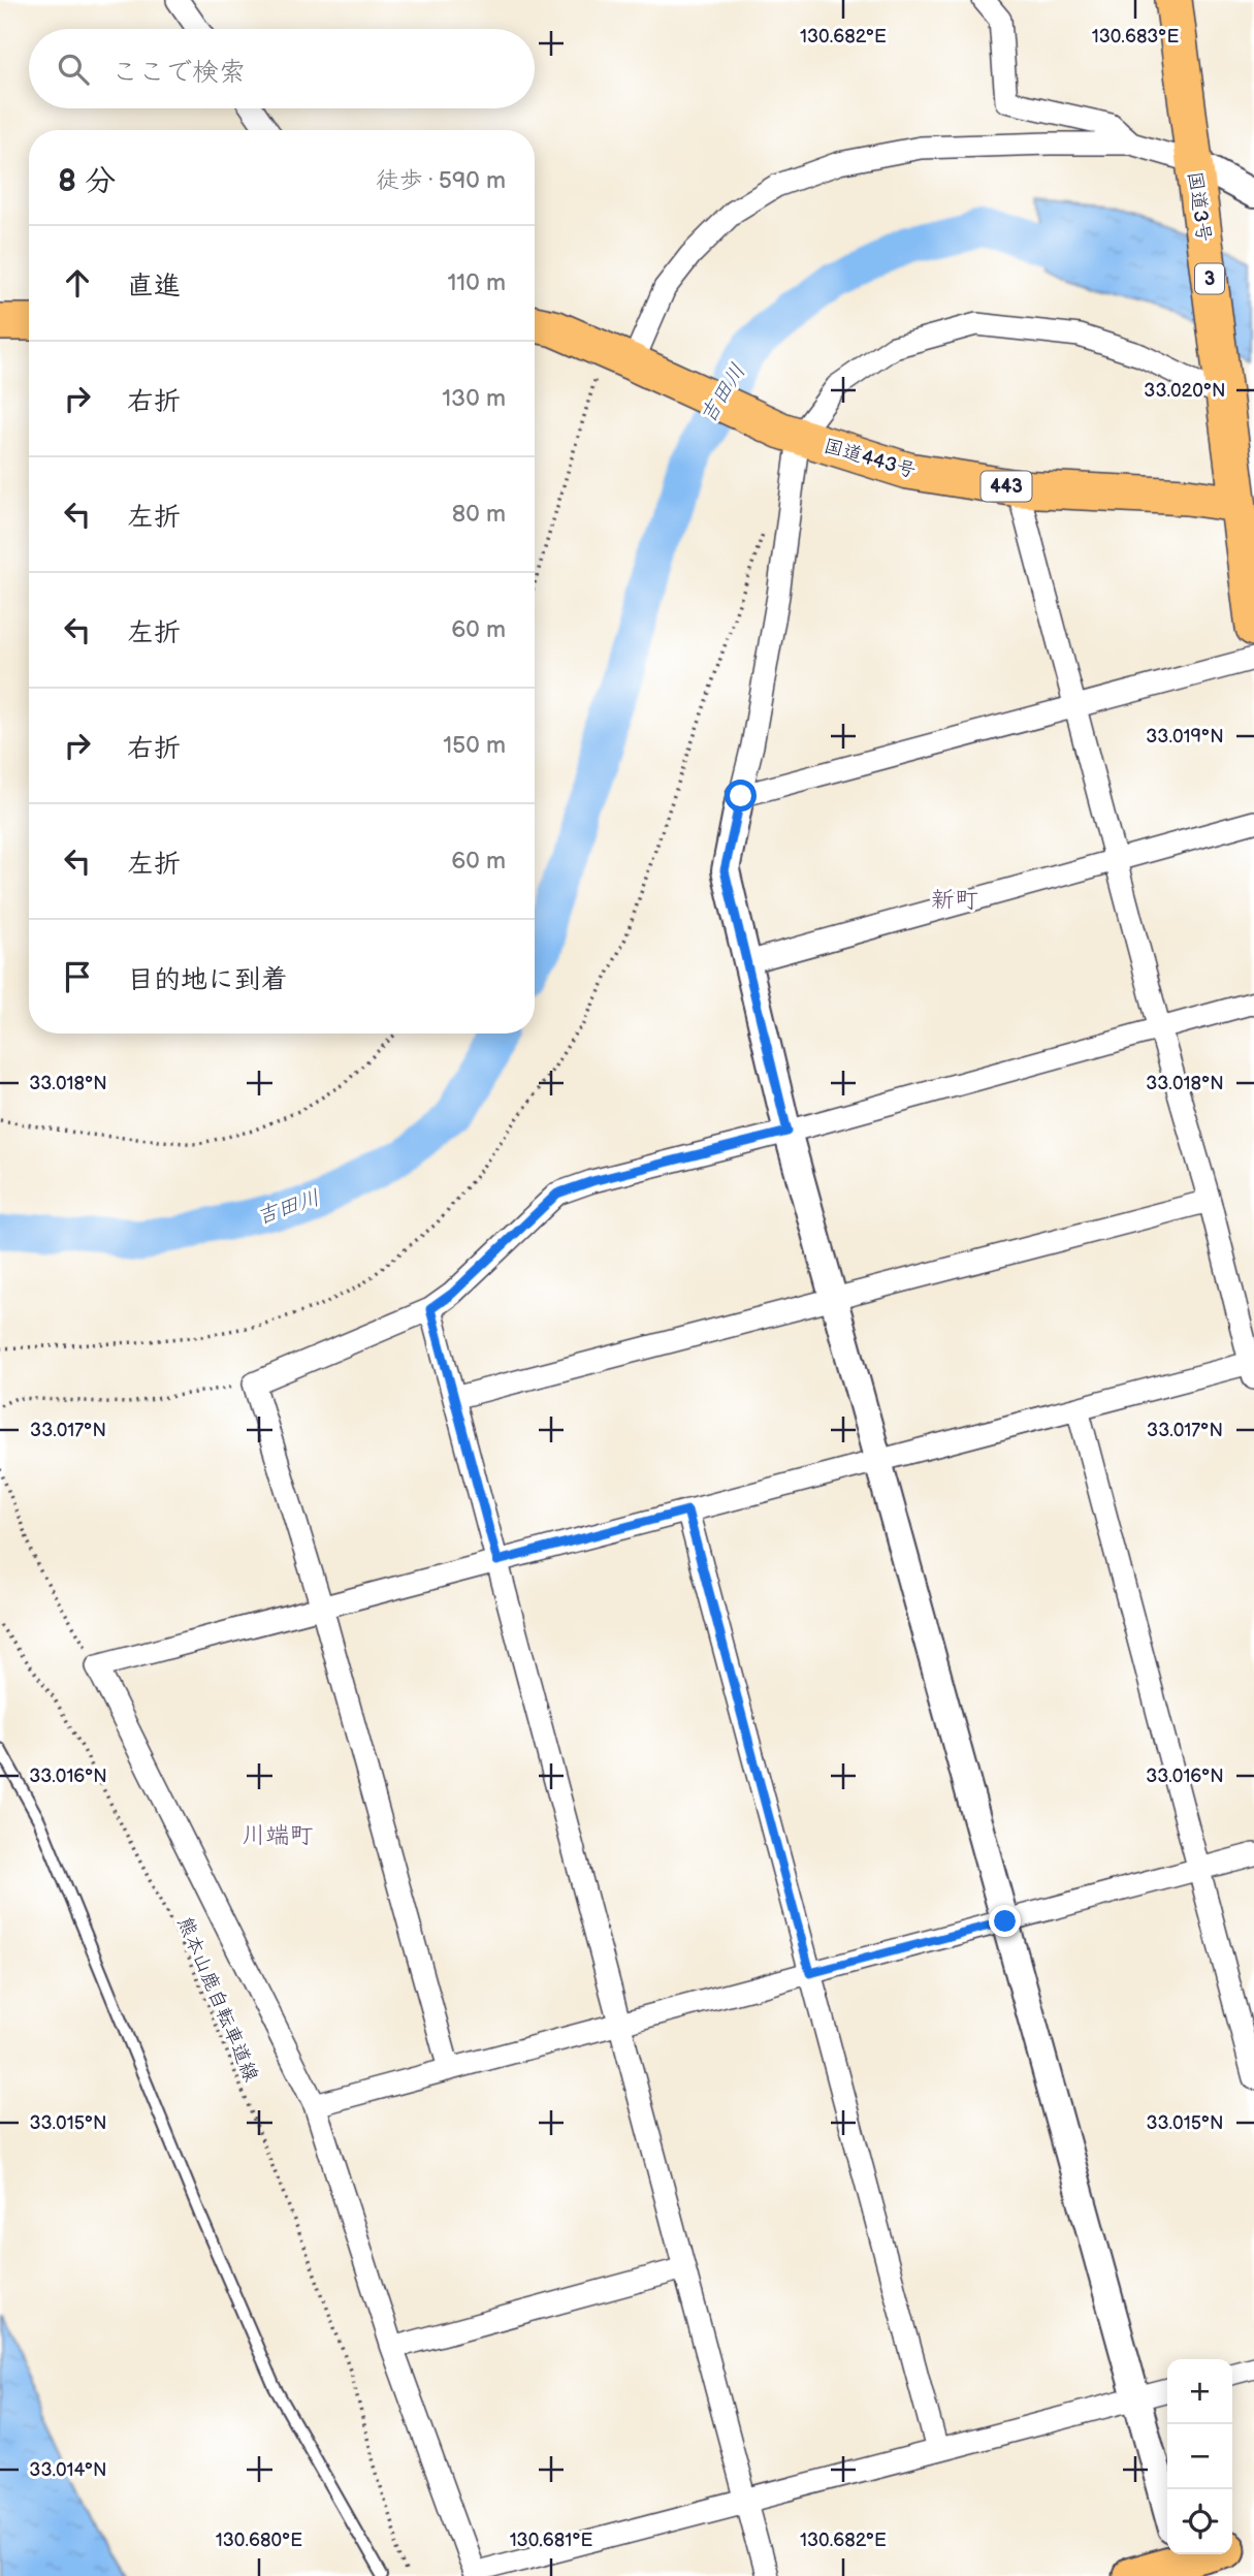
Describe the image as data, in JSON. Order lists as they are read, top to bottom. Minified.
{"streets":{"highway":["国道3号","3","国道443号","443"],"path":["熊本山鹿自転車道線"]},"crossings":[["国道3号","国道443号"]],"districts":["新町","川端町"],"water":["吉田川"],"page":{"search":"ここで検索","heading":["8 分","徒歩 · 590 m"],"list":[["直進","110 m"],["右折","130 m"],["左折","80 m"],["左折","60 m"],["右折","150 m"],["左折","60 m"],"目的地に到着"],"map_buttons":["+","−"]},"coordinates":["130.682°E","130.683°E","33.020°N","33.019°N","33.018°N","33.017°N","33.016°N","33.015°N","33.014°N","130.680°E","130.681°E"]}
